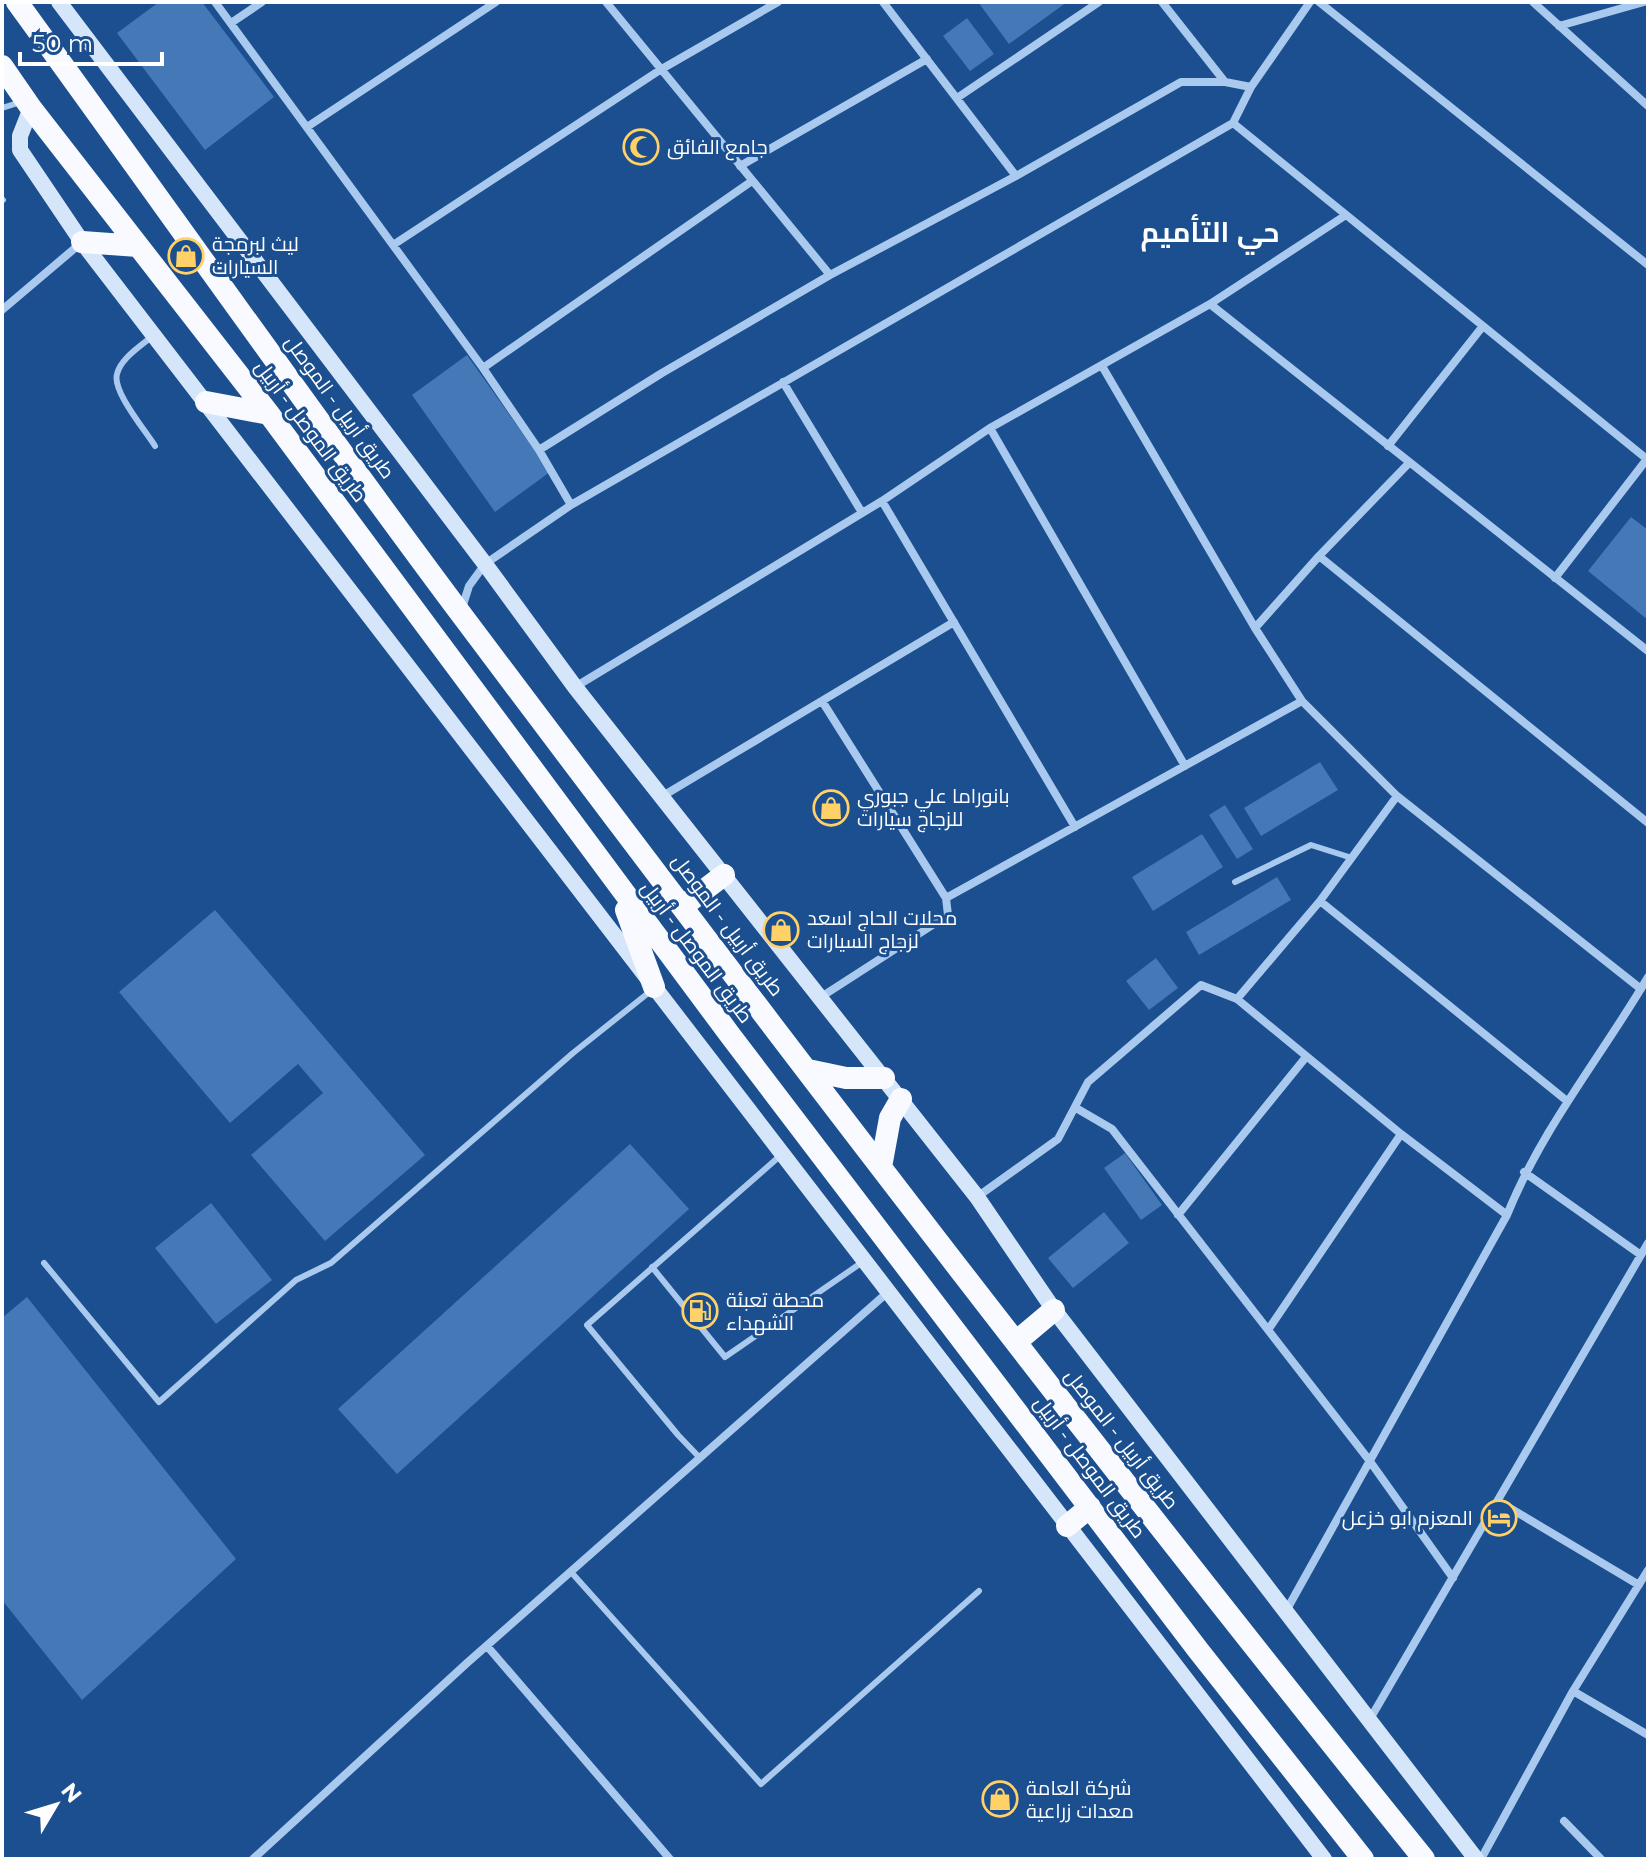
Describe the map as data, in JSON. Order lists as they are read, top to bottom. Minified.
{"streets":{"highway":["طريق أربيل - الموصل","طريق الموصل - أربيل"]},"districts":["حي التأميم"],"places":{"mosque":["جامع الفائق"],"shop":["ليث لبرمجة السيارات","بانوراما علي جبوري للزجاج سيارات","محلات الحاج اسعد لزجاج السيارات","شركة العامة معدات زراعية"],"fuel station":["محطة تعبئة الشهداء"],"hotel":["المعزم ابو خزعل"]},"scale_bar":"50 m","north":"top right"}
